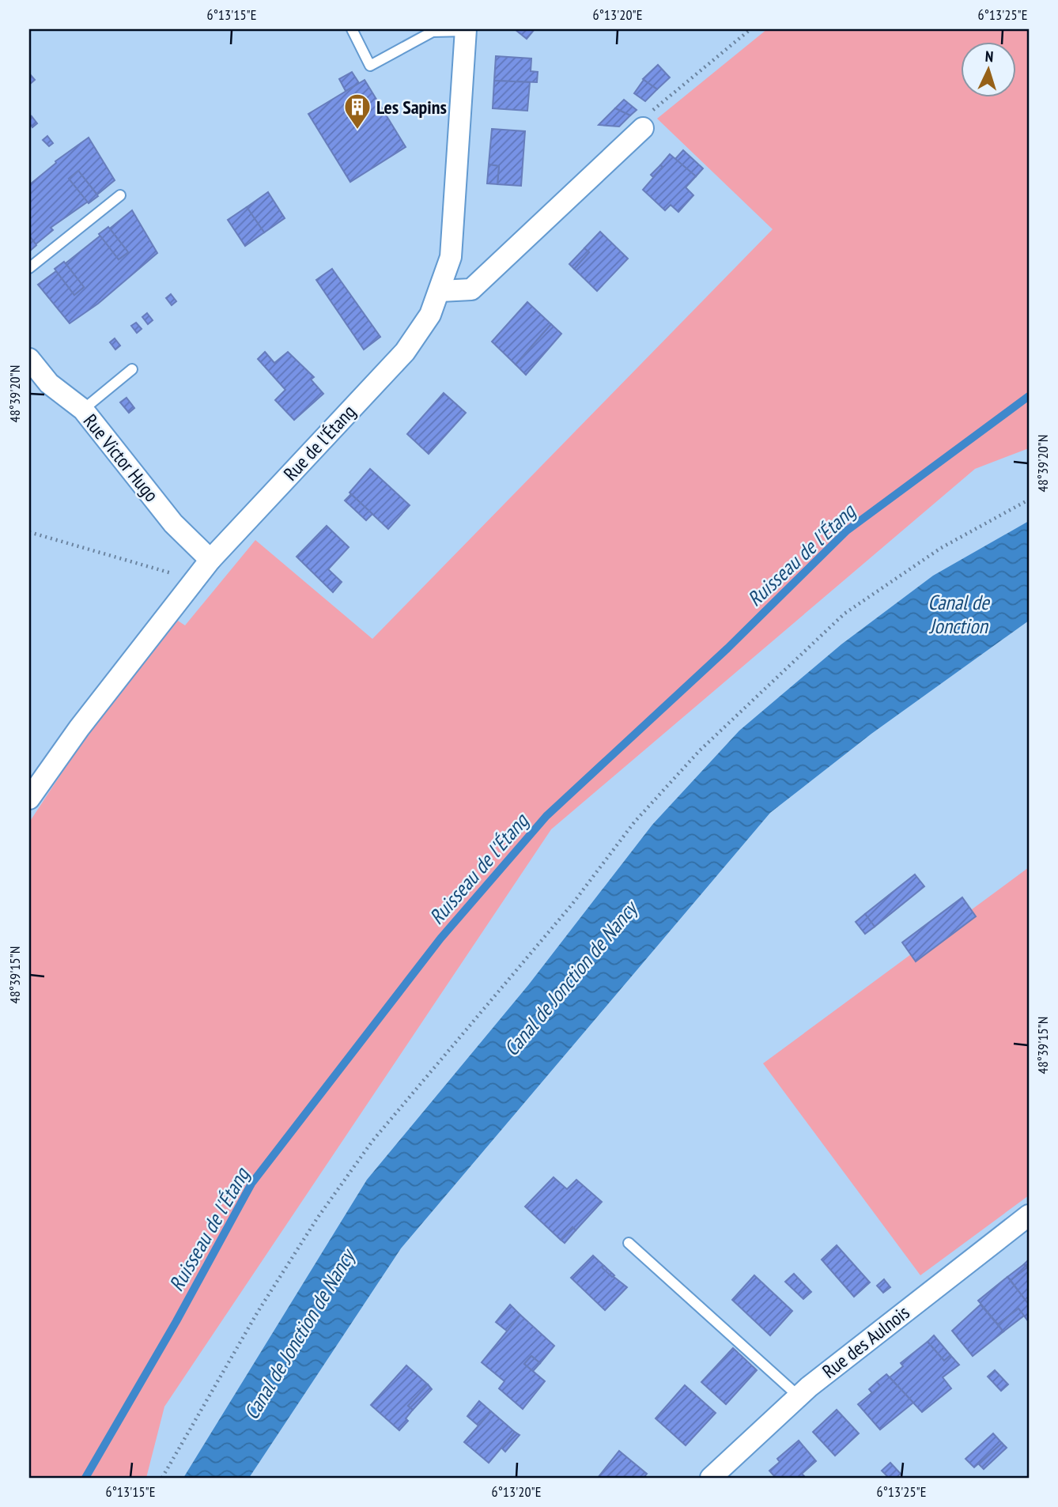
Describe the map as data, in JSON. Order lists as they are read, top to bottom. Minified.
{"streets":{"street":["Rue de l'Étang","Rue Victor Hugo","Rue des Aulnois"]},"crossings":[["Rue de l'Étang","Rue Victor Hugo"]],"water":["Ruisseau de l'Étang","Canal de Jonction","Canal de Jonction de Nancy"],"places":{"building":["Les Sapins"]},"north":"top","coordinates":["6°13'15\"E","6°13'20\"E","6°13'25\"E","48°39'20\"N","48°39'15\"N"]}
